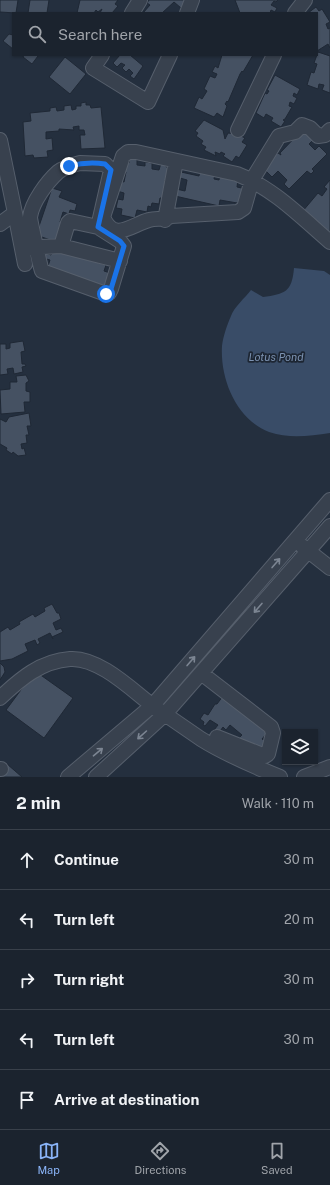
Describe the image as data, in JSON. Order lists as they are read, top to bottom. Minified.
{"water":["Lotus Pond"],"page":{"search":"Search here","heading":["2 min","Walk · 110 m"],"list":[["Continue","30 m"],["Turn left","20 m"],["Turn right","30 m"],["Turn left","30 m"],"Arrive at destination"],"nav":["Map","Directions","Saved"]}}
